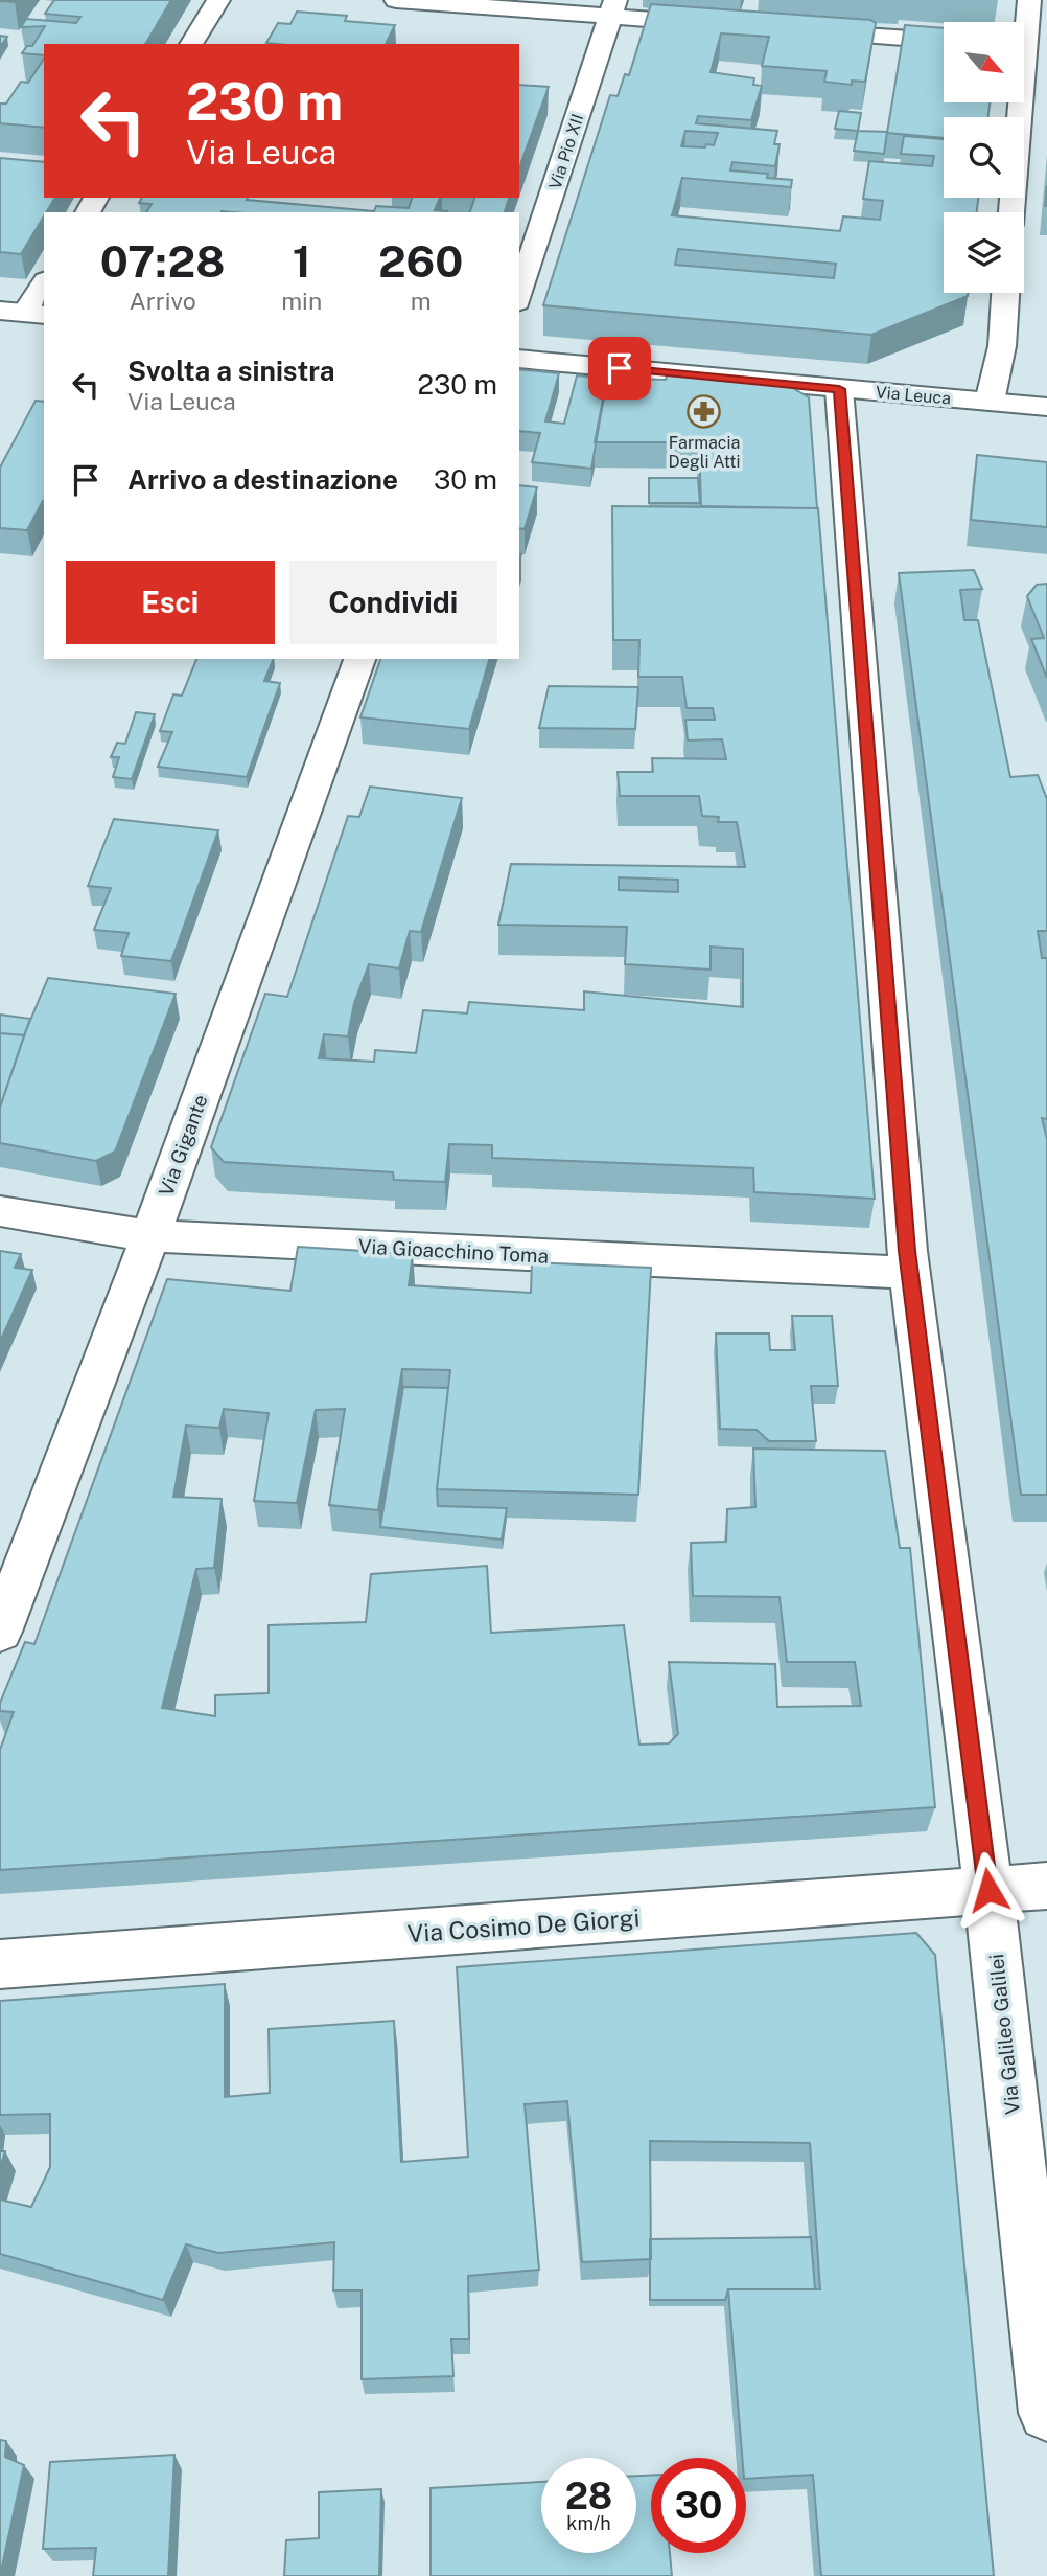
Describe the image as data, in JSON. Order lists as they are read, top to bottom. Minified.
{"streets":{"street":["Via Pio XII","Via Leuca","Via Gigante","Via Gioacchino Toma","Via Cosimo De Giorgi","Via Galileo Galilei"]},"crossings":[["Via Leuca","Via Galileo Galilei"],["Via Gigante","Via Gioacchino Toma"],["Via Gioacchino Toma","Via Galileo Galilei"],["Via Cosimo De Giorgi","Via Galileo Galilei"]],"places":{"pharmacy":["Farmacia Degli Atti"]},"north":"bottom right","page":{"turn":["230 m","Via Leuca"],"eta":["07:28","Arrivo","1","min","260","m"],"list":[{"name":"Svolta a sinistra","note":"Via Leuca","value":"230 m"},{"name":"Arrivo a destinazione","value":"30 m"}],"buttons":["Esci","Condividi"],"speed":"28 km/h","limit":"30"}}
